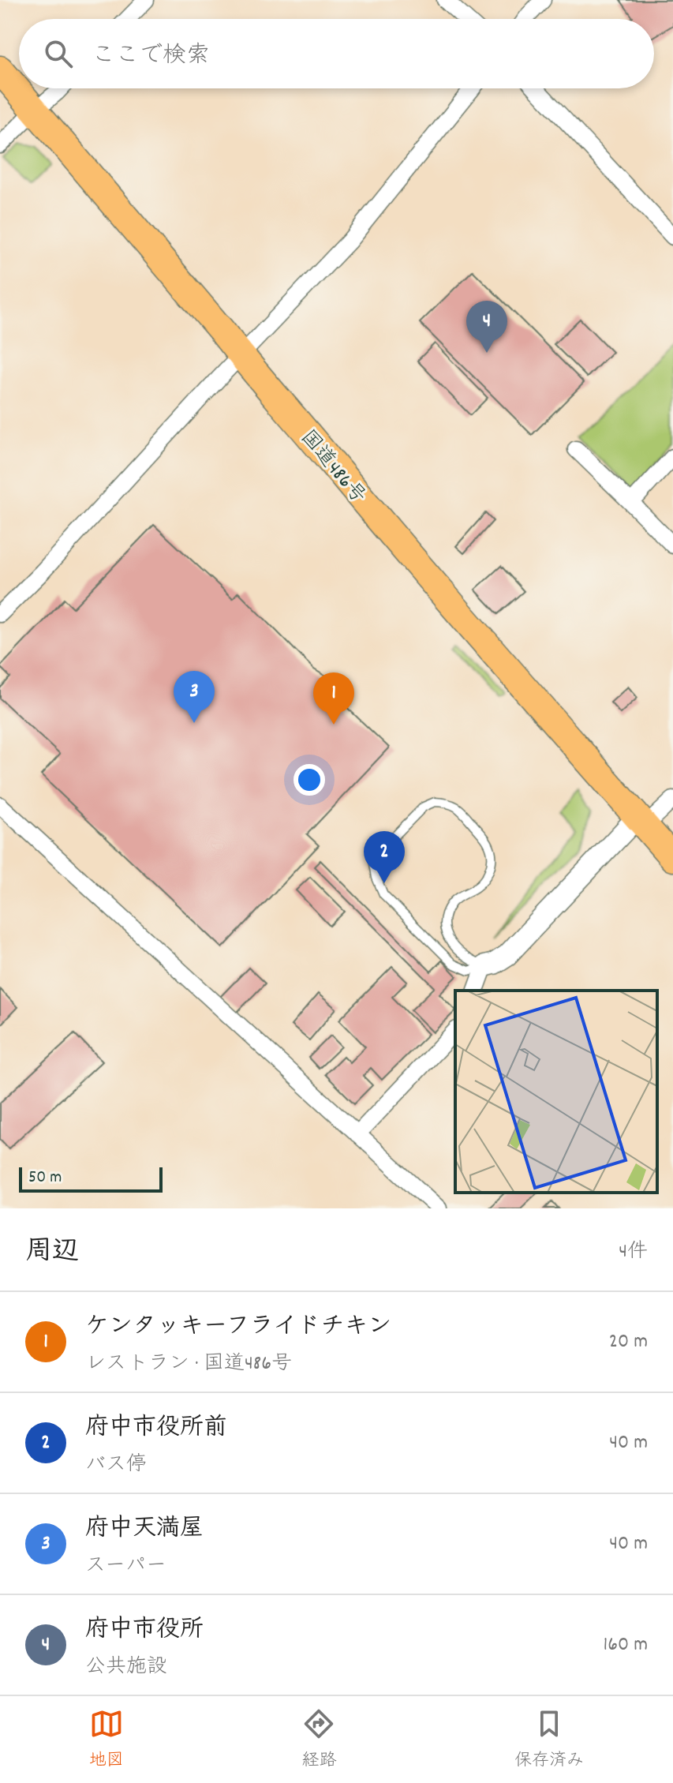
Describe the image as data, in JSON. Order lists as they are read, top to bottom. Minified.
{"streets":{"highway":["国道486号"]},"scale_bar":"50 m","page":{"search":"ここで検索","pins":["4","3","1","2"],"scale":"50 m","heading":["周辺","4件"],"list":[{"mark":"1","name":"ケンタッキーフライドチキン","note":"レストラン · 国道486号","value":"20 m"},{"mark":"2","name":"府中市役所前","note":"バス停","value":"40 m"},{"mark":"3","name":"府中天満屋","note":"スーパー","value":"40 m"},{"mark":"4","name":"府中市役所","note":"公共施設","value":"160 m"}],"nav":["地図","経路","保存済み"]}}
